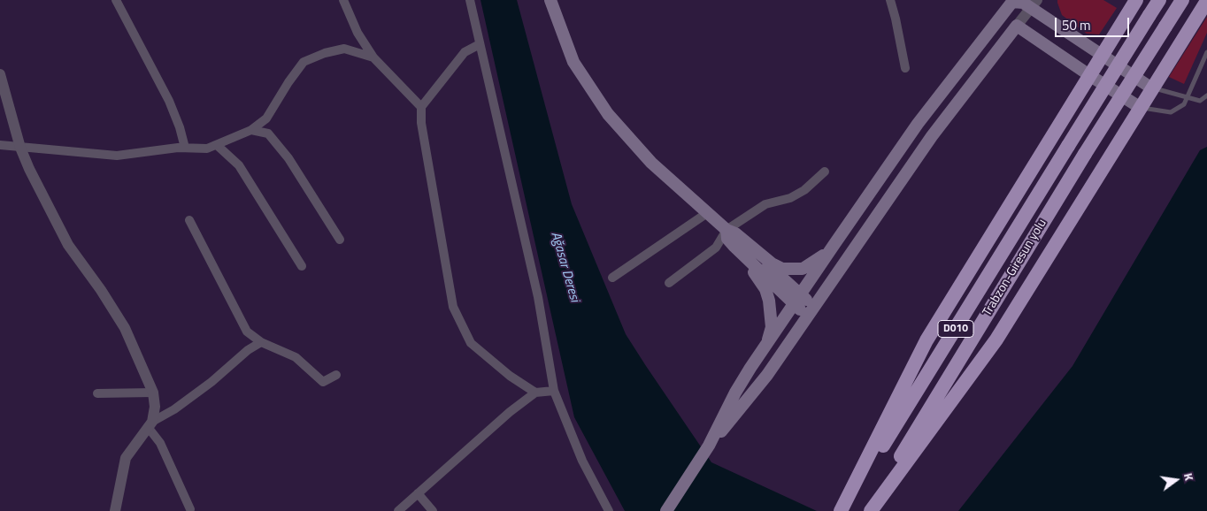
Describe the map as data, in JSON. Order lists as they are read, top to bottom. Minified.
{"streets":{"highway":["Trabzon-Giresun yolu","D010"]},"water":["Ağasar Deresi"],"scale_bar":"50 m","north":"right"}
